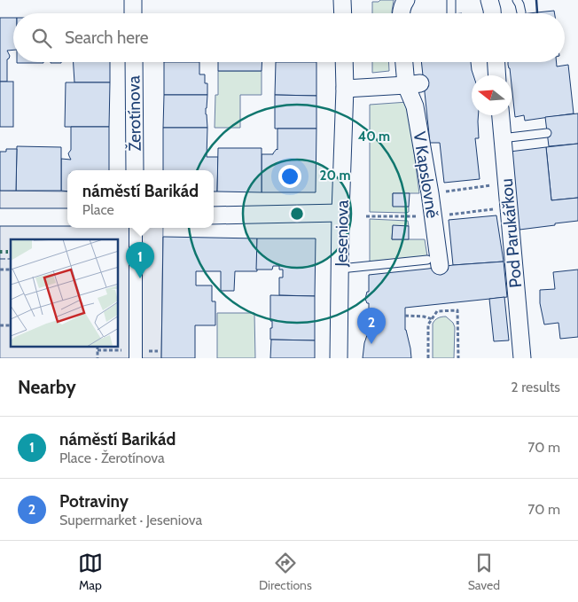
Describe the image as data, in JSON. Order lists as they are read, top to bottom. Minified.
{"streets":{"street":["Žerotínova","V Kapslovně","Jeseniova","Pod Parukářkou"]},"north":"left","page":{"search":"Search here","popup":["náměstí Barikád","Place"],"pins":["1","2"],"heading":["Nearby","2 results"],"list":[{"mark":"1","name":"náměstí Barikád","note":"Place · Žerotínova","value":"70 m"},{"mark":"2","name":"Potraviny","note":"Supermarket · Jeseniova","value":"70 m"}],"nav":["Map","Directions","Saved"]},"rings":["40 m","20 m"]}
